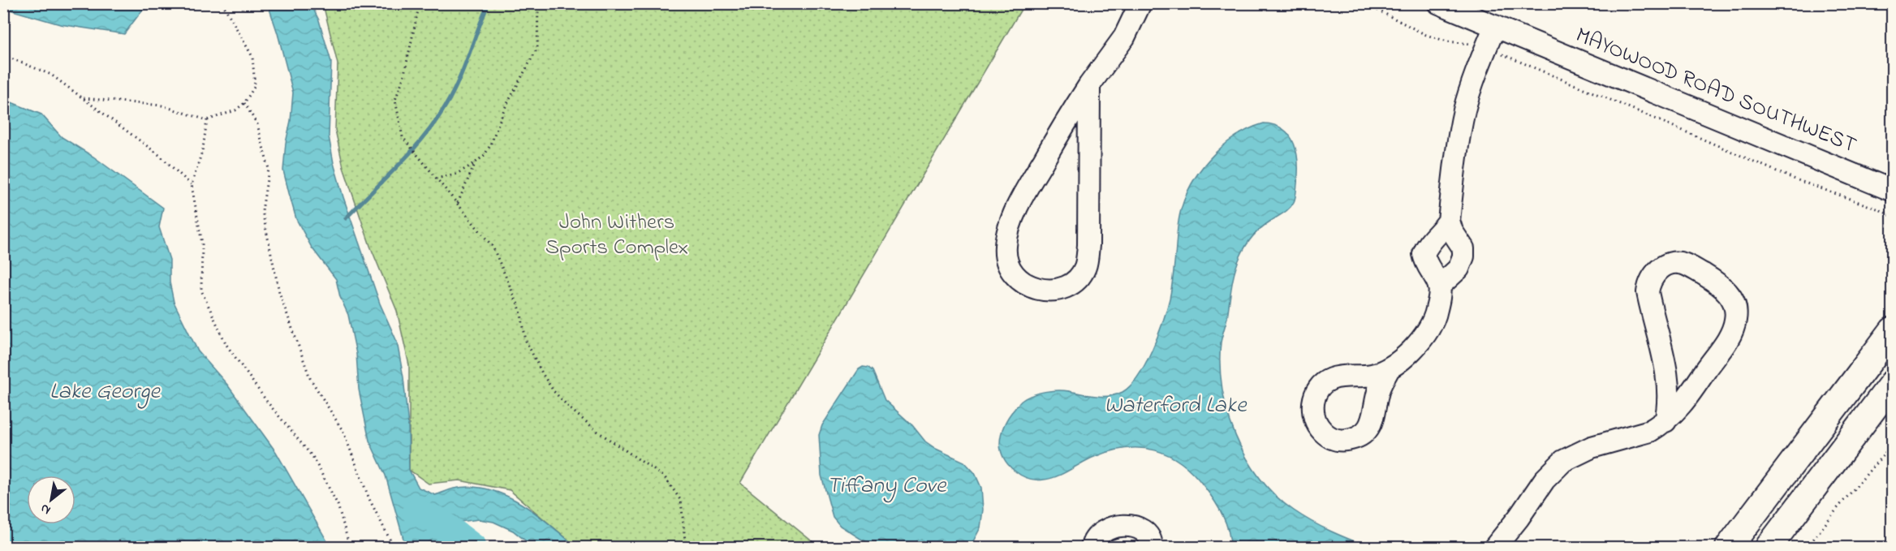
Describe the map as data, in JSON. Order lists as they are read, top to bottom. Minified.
{"streets":{"street":["MAYOWOOD ROAD SOUTHWEST"]},"water":["Lake George","Waterford Lake","Tiffany Cove"],"parks":["John Withers Sports Complex"],"north":"bottom left"}
